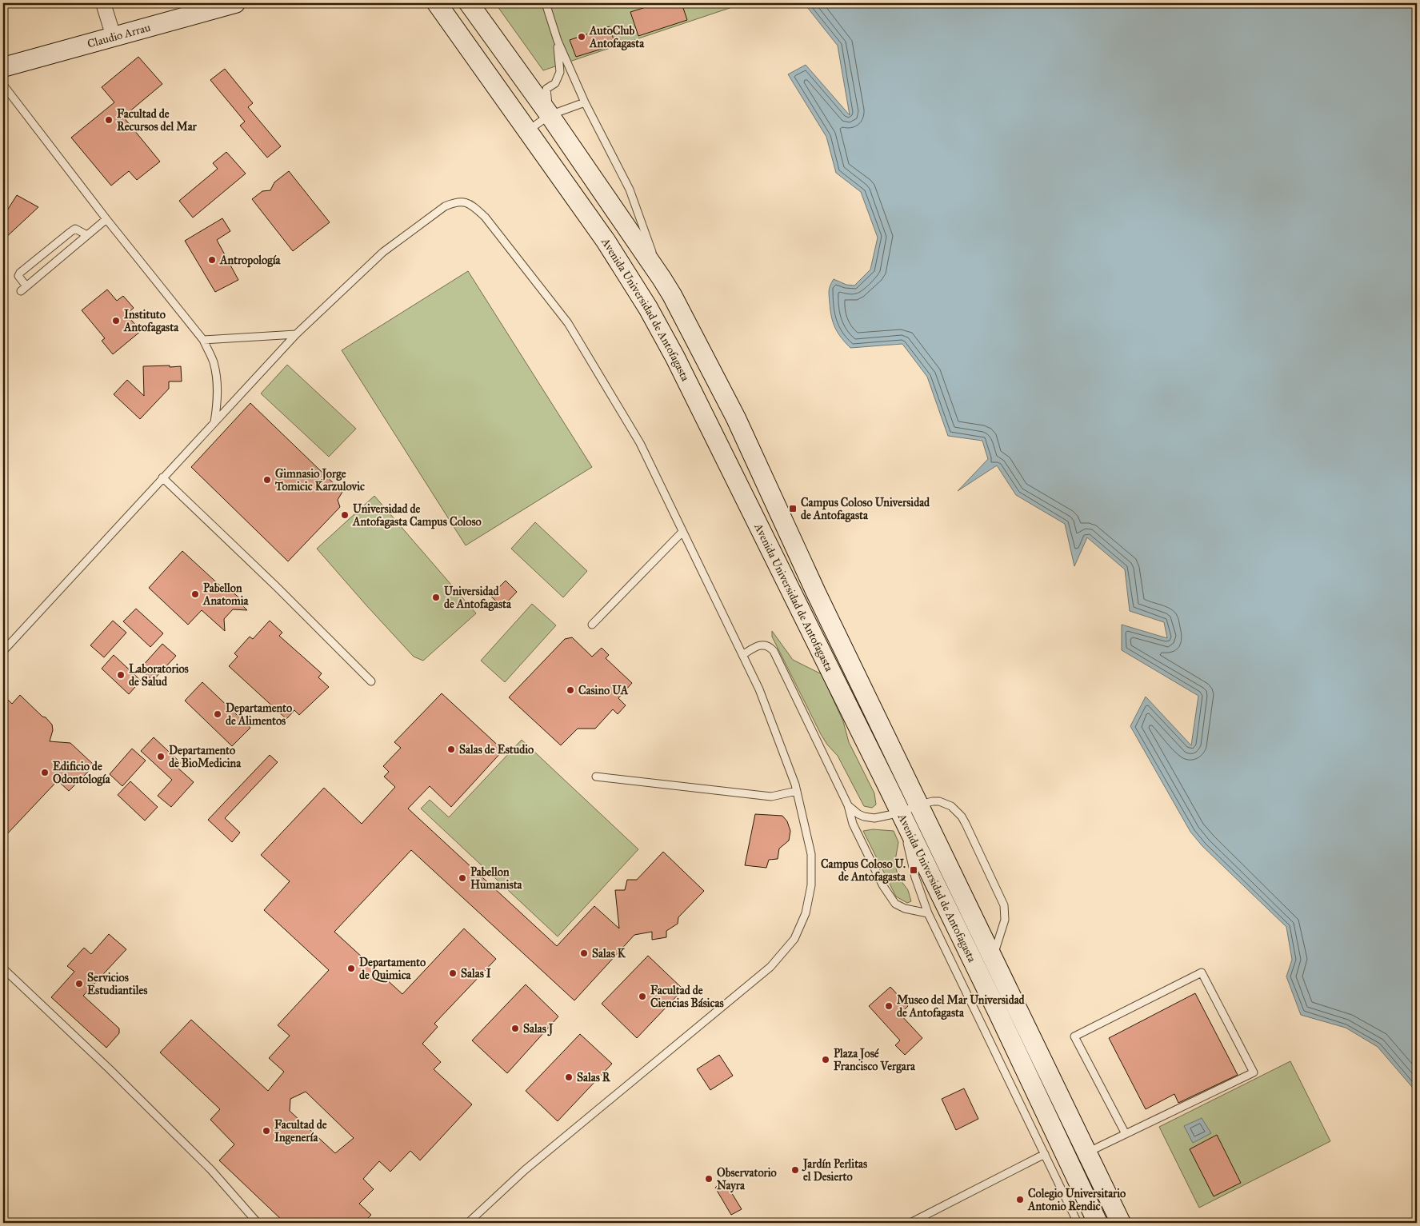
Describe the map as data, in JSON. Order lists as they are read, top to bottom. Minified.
{"streets":{"main road":["Claudio Arrau","Avenida Universidad de Antofagasta"]},"places":{"other":["AutoClub Antofagasta","Facultad de Recursos del Mar","Antropología","Instituto Antofagasta","Gimnasio Jorge Tomicic Karzulovic","Universidad de Antofagasta Campus Coloso","Pabellon Anatomia","Universidad de Antofagasta","Laboratorios de Salud","Casino UA","Departamento de Alimentos","Salas de Estudio","Departamento de BioMedicina","Edificio de Odontología","Pabellon Humanista","Salas K","Departamento de Quimica","Salas I","Servicios Estudiantiles","Facultad de Ciencias Básicas","Museo del Mar Universidad de Antofagasta","Salas J","Plaza José Francisco Vergara","Salas R","Facultad de Ingenería","Jardín Perlitas el Desierto","Observatorio Nayra","Colegio Universitario Antonio Rendic"],"transit":["Campus Coloso Universidad de Antofagasta","Campus Coloso U. de Antofagasta"]}}
